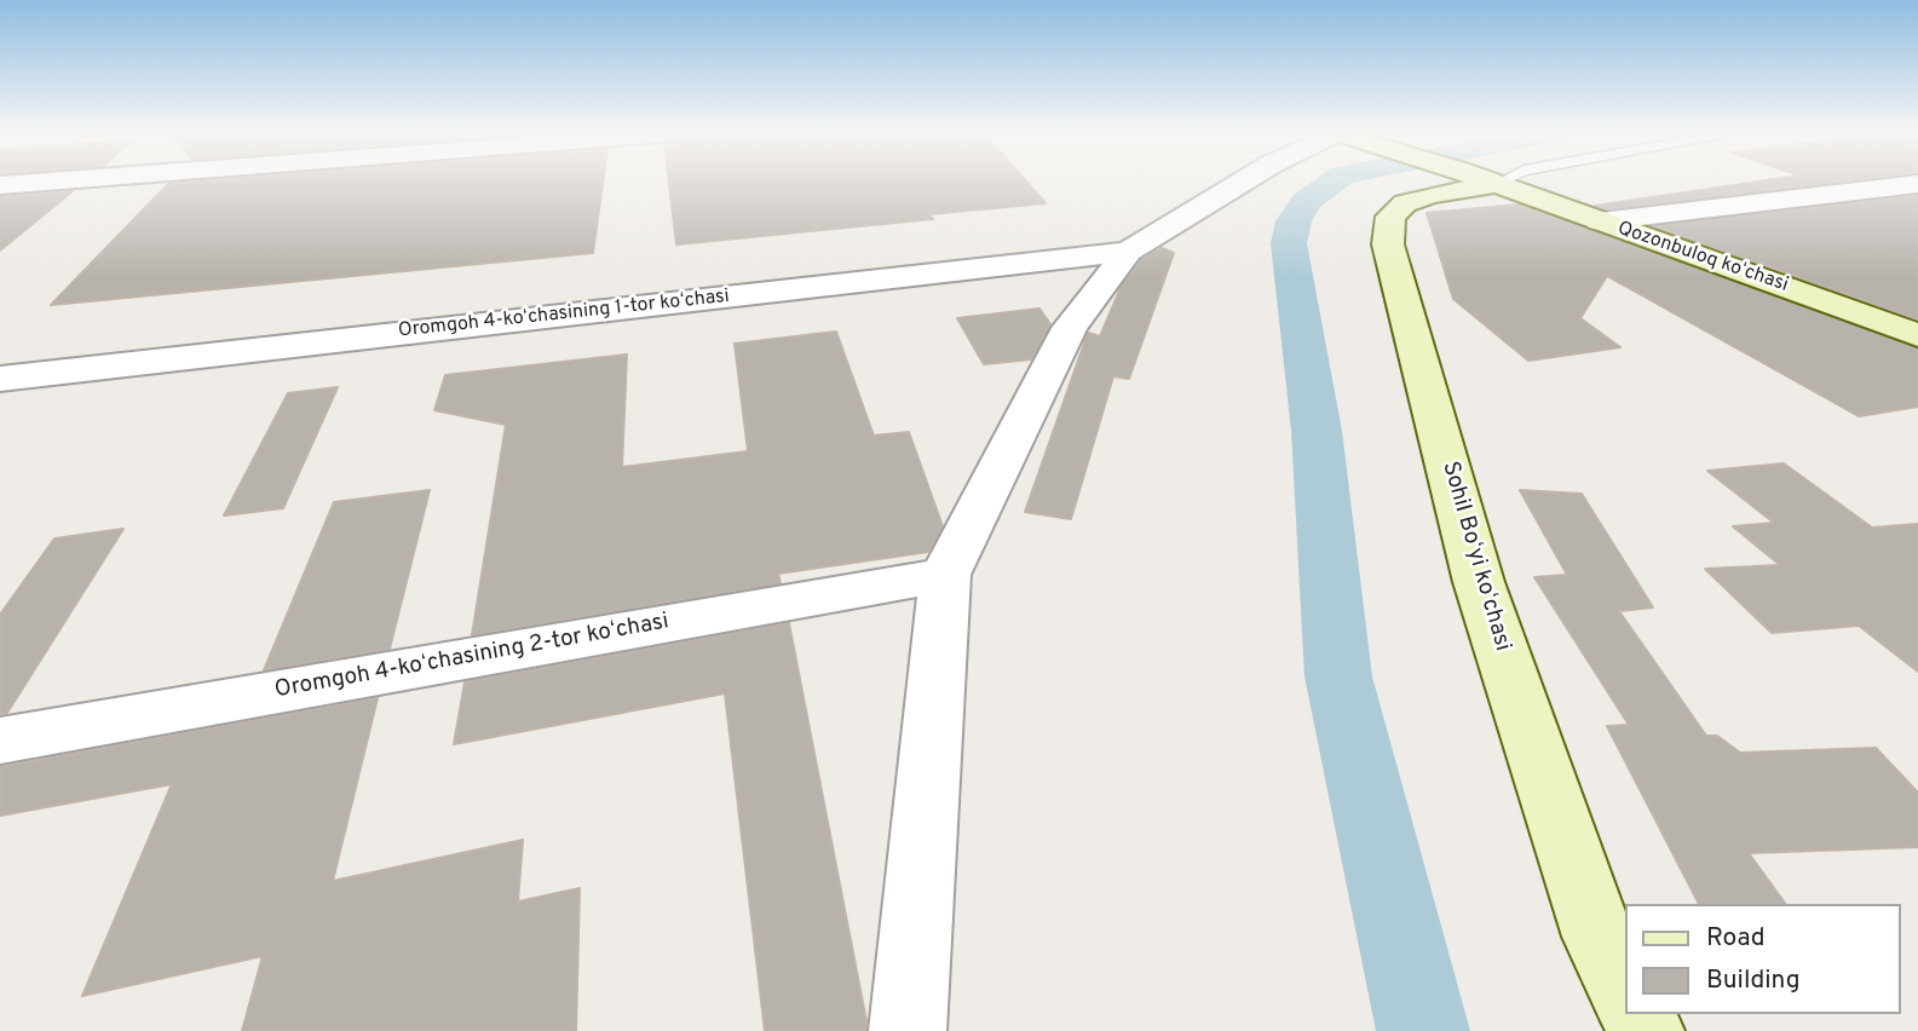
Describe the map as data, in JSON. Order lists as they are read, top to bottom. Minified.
{"streets":{"main road":["Qozonbuloq koʻchasi","Sohil Boʻyi koʻchasi"],"street":["Oromgoh 4-koʻchasining 1-tor koʻchasi","Oromgoh 4-koʻchasining 2-tor koʻchasi"]},"legend":["Road","Building"]}
